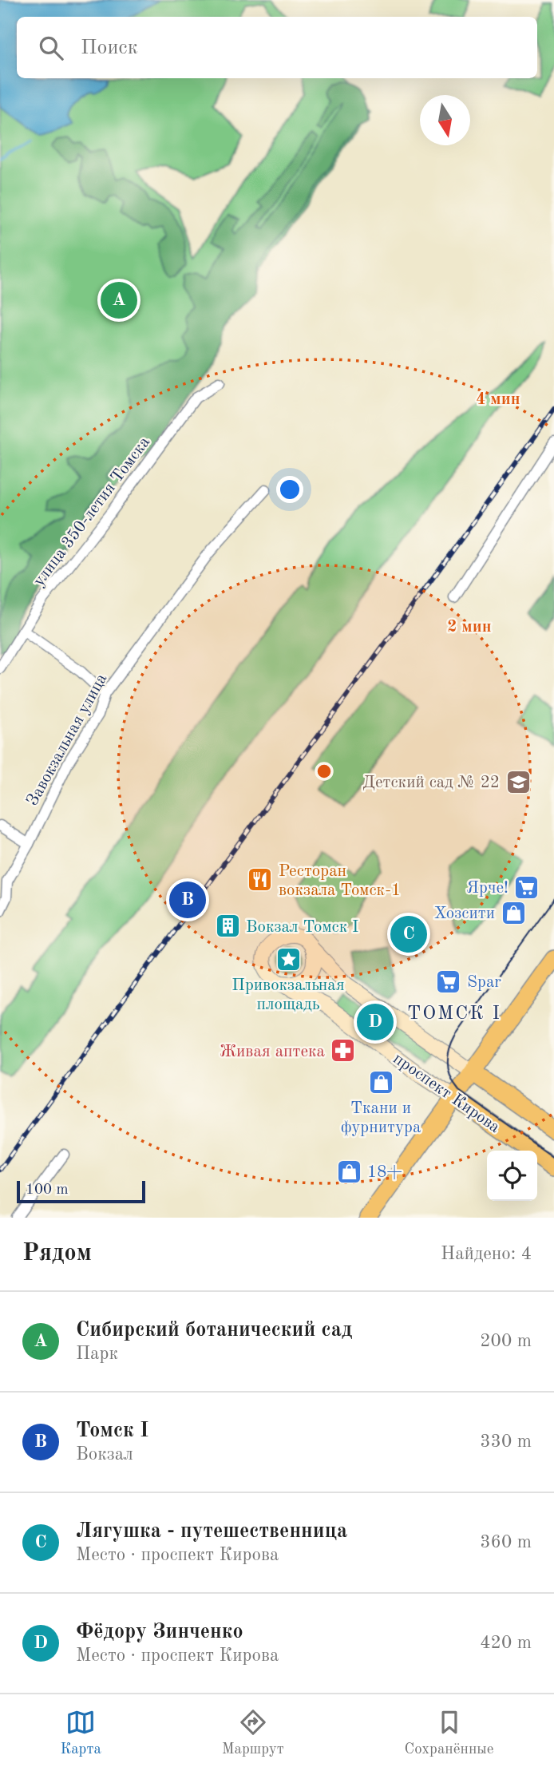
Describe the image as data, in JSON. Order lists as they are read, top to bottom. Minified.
{"streets":{"main road":["проспект Кирова"],"street":["улица 350-летия Томска","Завокзальная улица"]},"districts":["ТОМСК I"],"places":{"school or university":["Детский сад № 22"],"restaurant":["Ресторан вокзала Томск-1"],"supermarket":["Ярче!","Spar"],"shop":["Хозсити","Ткани и фурнитура","18+"],"building":["Вокзал Томск I"],"place":["Привокзальная площадь"],"pharmacy":["Живая аптека"]},"scale_bar":"100 m","north":"bottom","page":{"search":"Поиск","pins":["A","B","C","D"],"scale":"100 m","heading":["Рядом","Найдено: 4"],"list":[{"mark":"A","name":"Сибирский ботанический сад","note":"Парк","value":"200 m"},{"mark":"B","name":"Томск I","note":"Вокзал","value":"330 m"},{"mark":"C","name":"Лягушка - путешественница","note":"Место · проспект Кирова","value":"360 m"},{"mark":"D","name":"Фёдору Зинченко","note":"Место · проспект Кирова","value":"420 m"}],"nav":["Карта","Маршрут","Сохранённые"]},"rings":["4 мин","2 мин"]}
